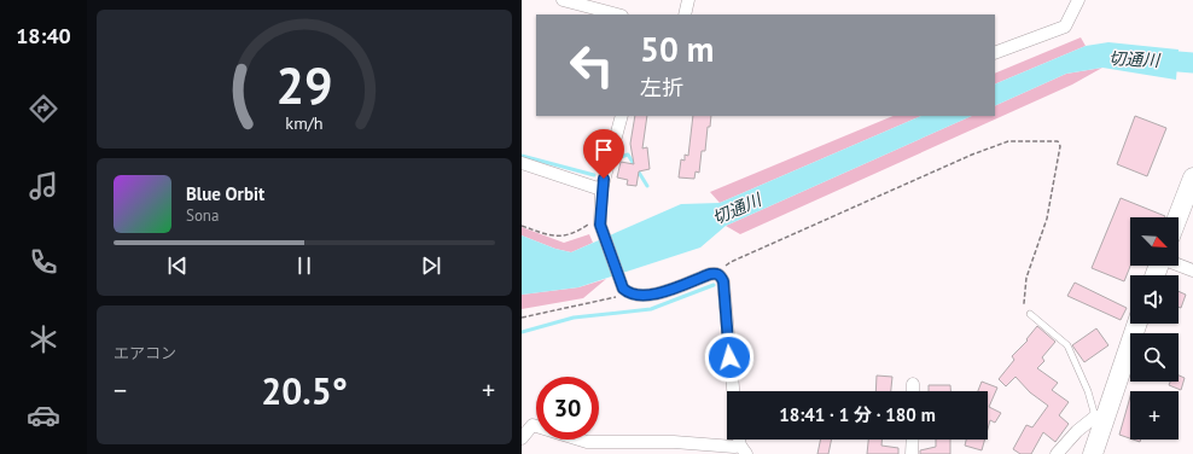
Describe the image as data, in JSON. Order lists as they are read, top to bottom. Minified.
{"water":["切通川"],"north":"bottom right","page":{"tabs":"18:40","turn":["50 m","左折"],"song":["Blue Orbit","Sona"],"map_buttons":"+","tile":"エアコン","heat":["−","20.5°","+"],"limit":"30","trip":"18:41 · 1 分 · 180 m","gauge":["29","km/h"]}}
